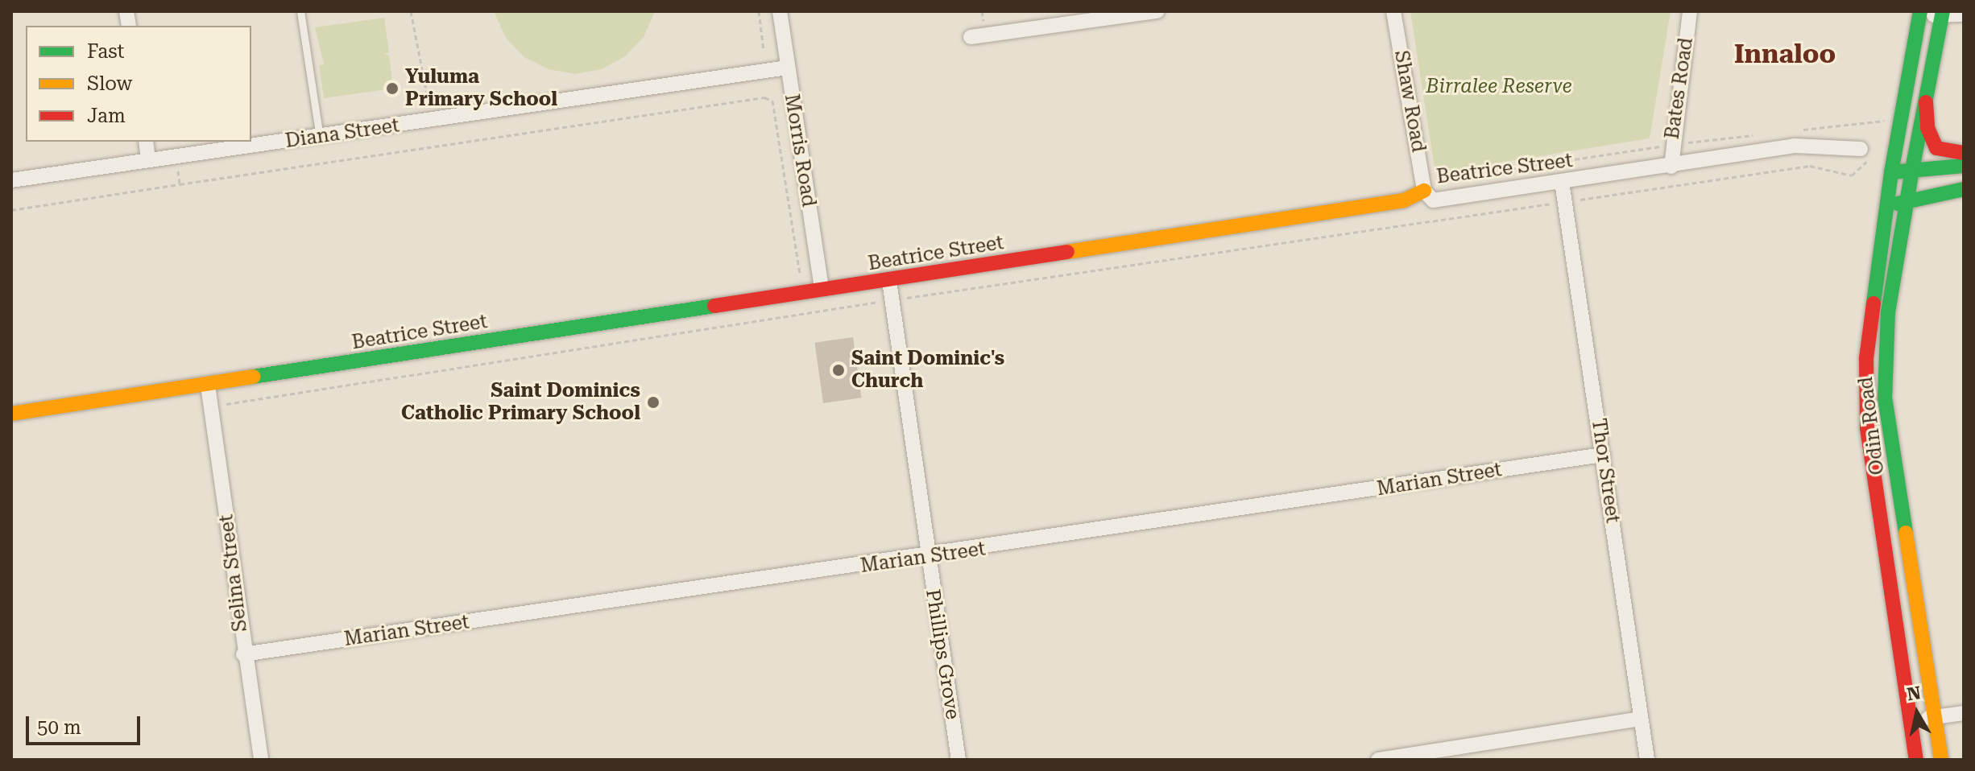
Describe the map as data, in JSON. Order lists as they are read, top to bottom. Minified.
{"streets":{"main road":["Beatrice Street","Odin Road"],"street":["Bates Road","Shaw Road","Diana Street","Morris Road","Thor Street","Marian Street","Selina Street","Phillips Grove"]},"crossings":[["Bates Road","Beatrice Street"],["Shaw Road","Beatrice Street"],["Diana Street","Morris Road"],["Morris Road","Beatrice Street"],["Beatrice Street","Thor Street"],["Beatrice Street","Selina Street"],["Beatrice Street","Phillips Grove"],["Thor Street","Marian Street"],["Marian Street","Selina Street"],["Marian Street","Phillips Grove"]],"districts":["Innaloo"],"parks":["Birralee Reserve"],"places":["Yuluma Primary School","Saint Dominic's Church","Saint Dominics Catholic Primary School"],"legend":["Fast","Slow","Jam"],"scale_bar":"50 m","north":"top"}
